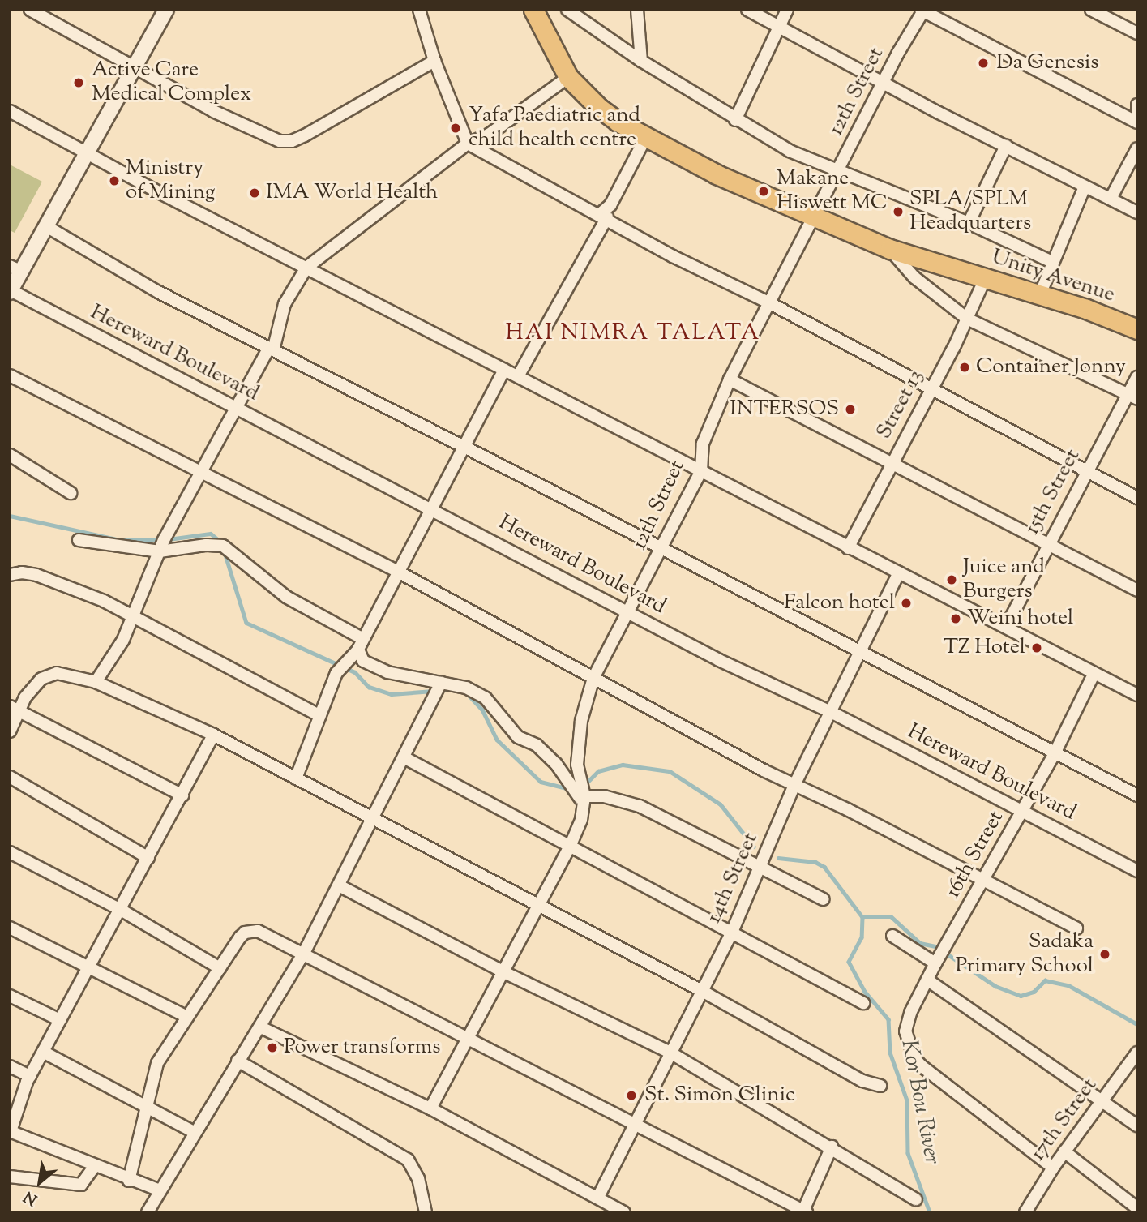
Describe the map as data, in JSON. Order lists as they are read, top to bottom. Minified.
{"streets":{"main road":["Unity Avenue"],"street":["12th Street","Hereward Boulevard","Street 13","15th Street","16th Street","14th Street","17th Street"]},"crossings":[["12th Street","Unity Avenue"],["12th Street","Hereward Boulevard"],["Unity Avenue","Street 13"],["Hereward Boulevard","16th Street"],["Hereward Boulevard","14th Street"],["16th Street","17th Street"]],"districts":["HAI NIMRA TALATA"],"water":["Kor Bou River"],"places":["Da Genesis","Active Care Medical Complex","Yafa Paediatric and child health centre","Ministry of Mining","Makane Hiswett MC","IMA World Health","SPLA/SPLM Headquarters","Container Jonny","INTERSOS","Juice and Burgers","Falcon hotel","Weini hotel","TZ Hotel","Sadaka Primary School","Power transforms","St. Simon Clinic"],"north":"bottom left"}
